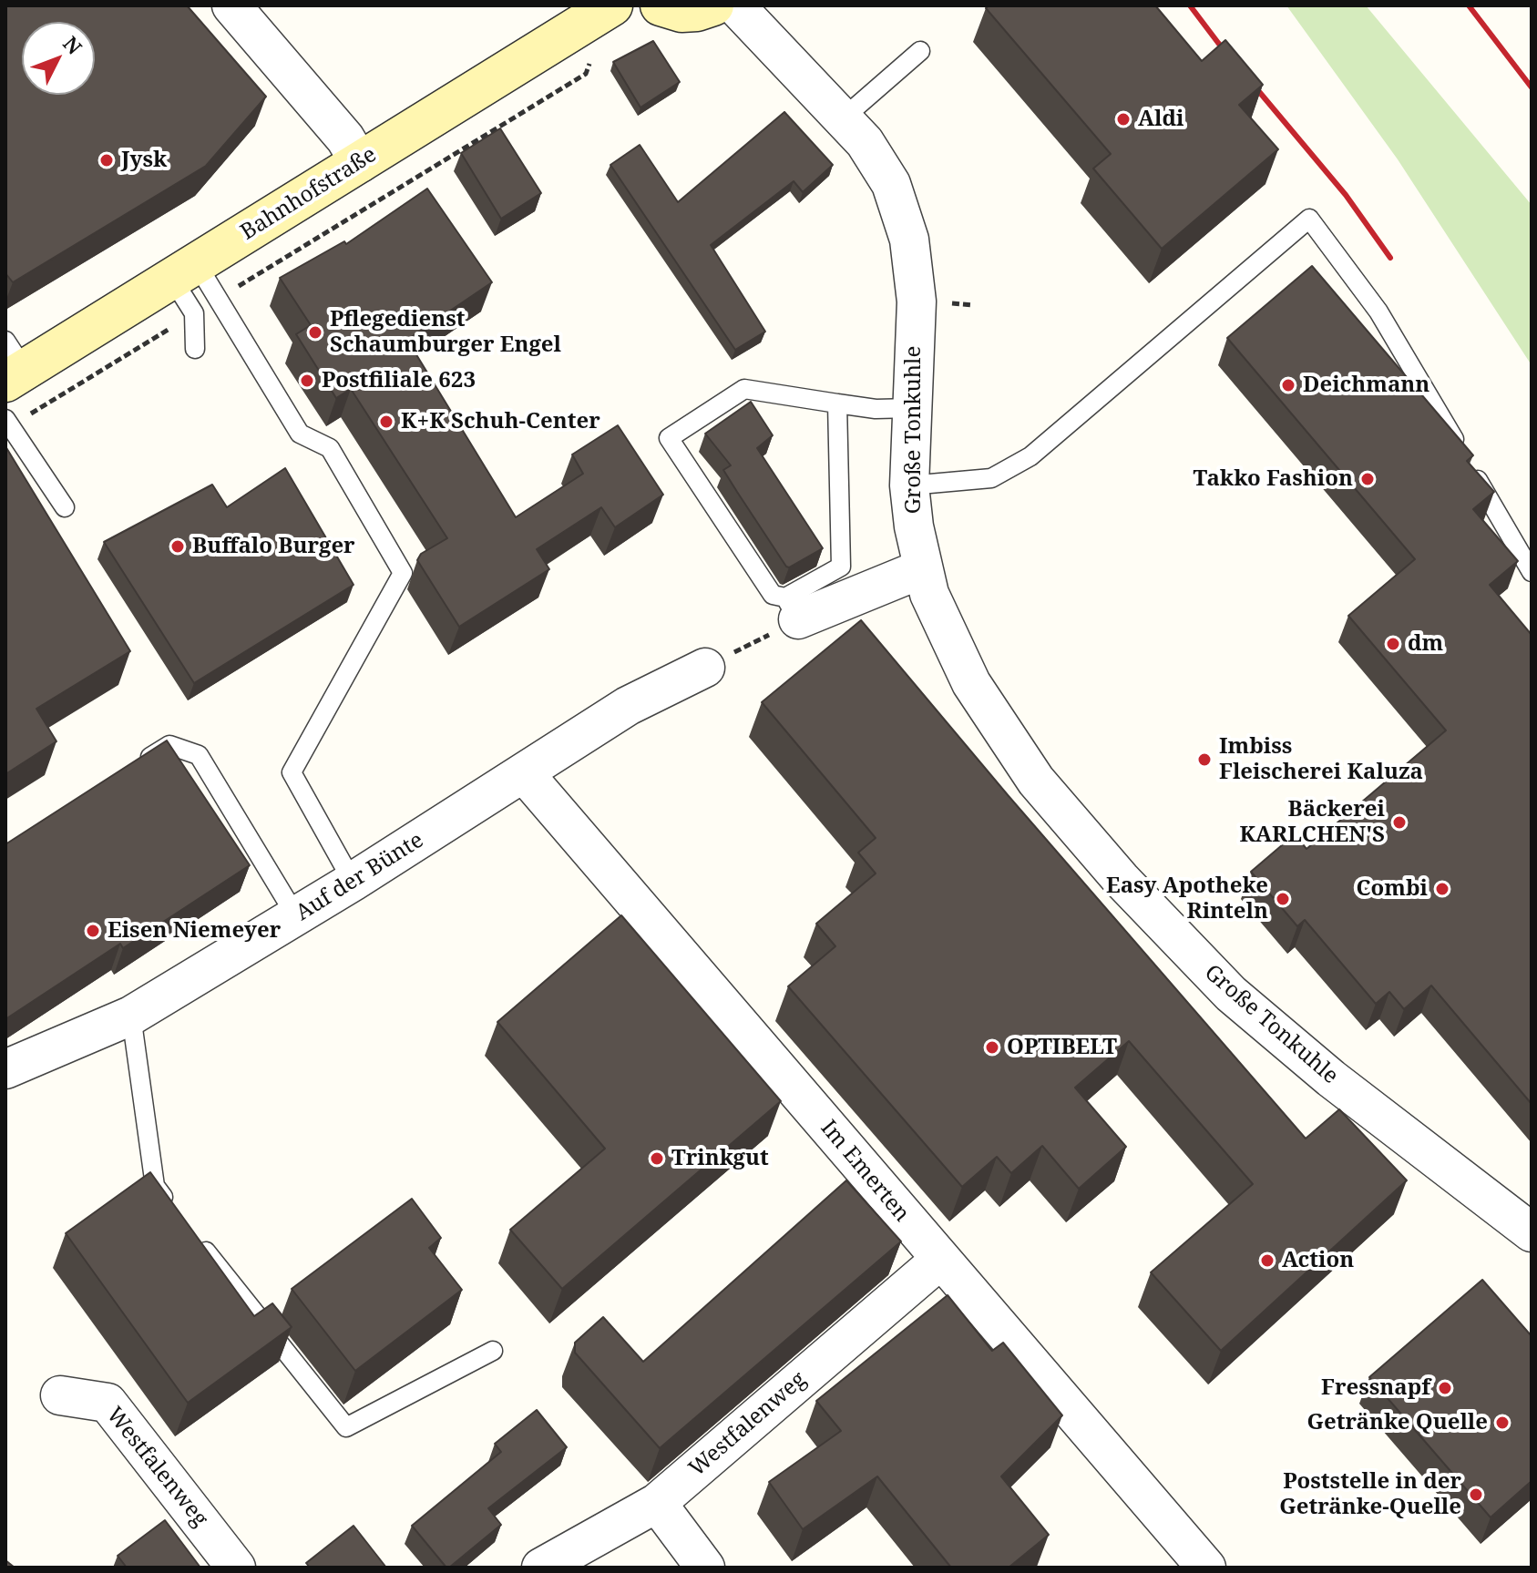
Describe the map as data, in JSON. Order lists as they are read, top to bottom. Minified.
{"streets":{"main road":["Bahnhofstraße"],"street":["Große Tonkuhle","Auf der Bünte","Im Emerten","Westfalenweg"]},"crossings":[["Auf der Bünte","Im Emerten"],["Im Emerten","Westfalenweg"]],"places":["Aldi","Jysk","Pflegedienst Schaumburger Engel","Postfiliale 623","Deichmann","K+K Schuh-Center","Takko Fashion","Buffalo Burger","dm","Imbiss Fleischerei Kaluza","Bäckerei KARLCHEN'S","Combi","Easy Apotheke Rinteln","Eisen Niemeyer","OPTIBELT","Trinkgut","Action","Fressnapf","Getränke Quelle","Poststelle in der Getränke-Quelle"],"north":"top right"}
